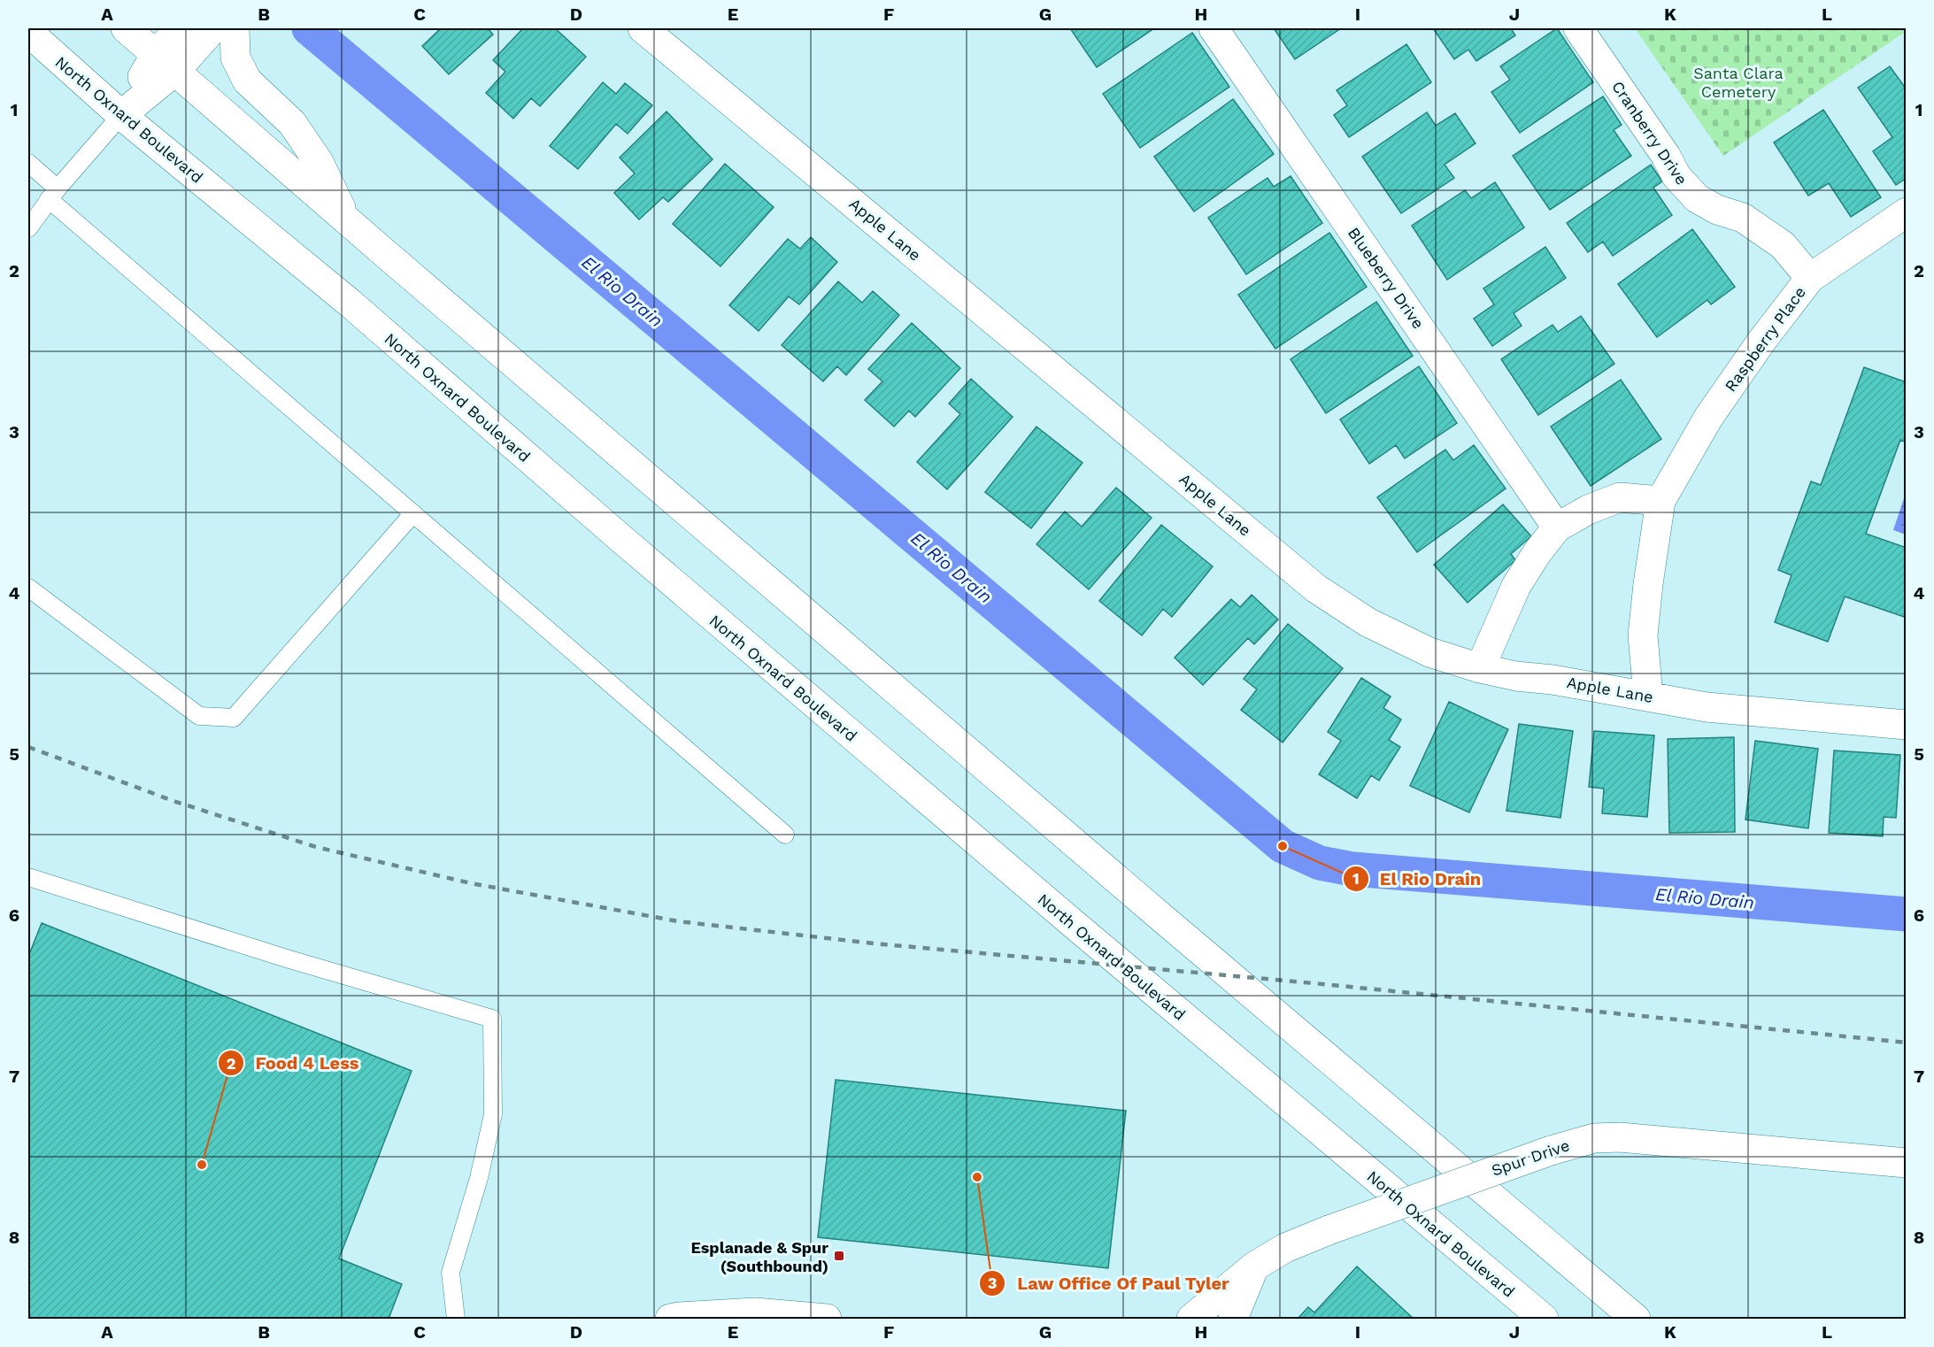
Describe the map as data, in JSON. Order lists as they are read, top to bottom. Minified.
{"streets":{"street":["North Oxnard Boulevard","Cranberry Drive","Apple Lane","Blueberry Drive","Raspberry Place","Spur Drive"]},"crossings":[["Cranberry Drive","Raspberry Place"],["Apple Lane","Raspberry Place"]],"water":["El Rio Drain"],"parks":["Santa Clara Cemetery"],"places":{"other":["El Rio Drain","Food 4 Less","Law Office Of Paul Tyler"],"transit":["Esplanade & Spur (Southbound)"]},"grid":{"columns":["A","B","C","D","E","F","G","H","I","J","K","L"],"rows":["1","2","3","4","5","6","7","8"]}}
